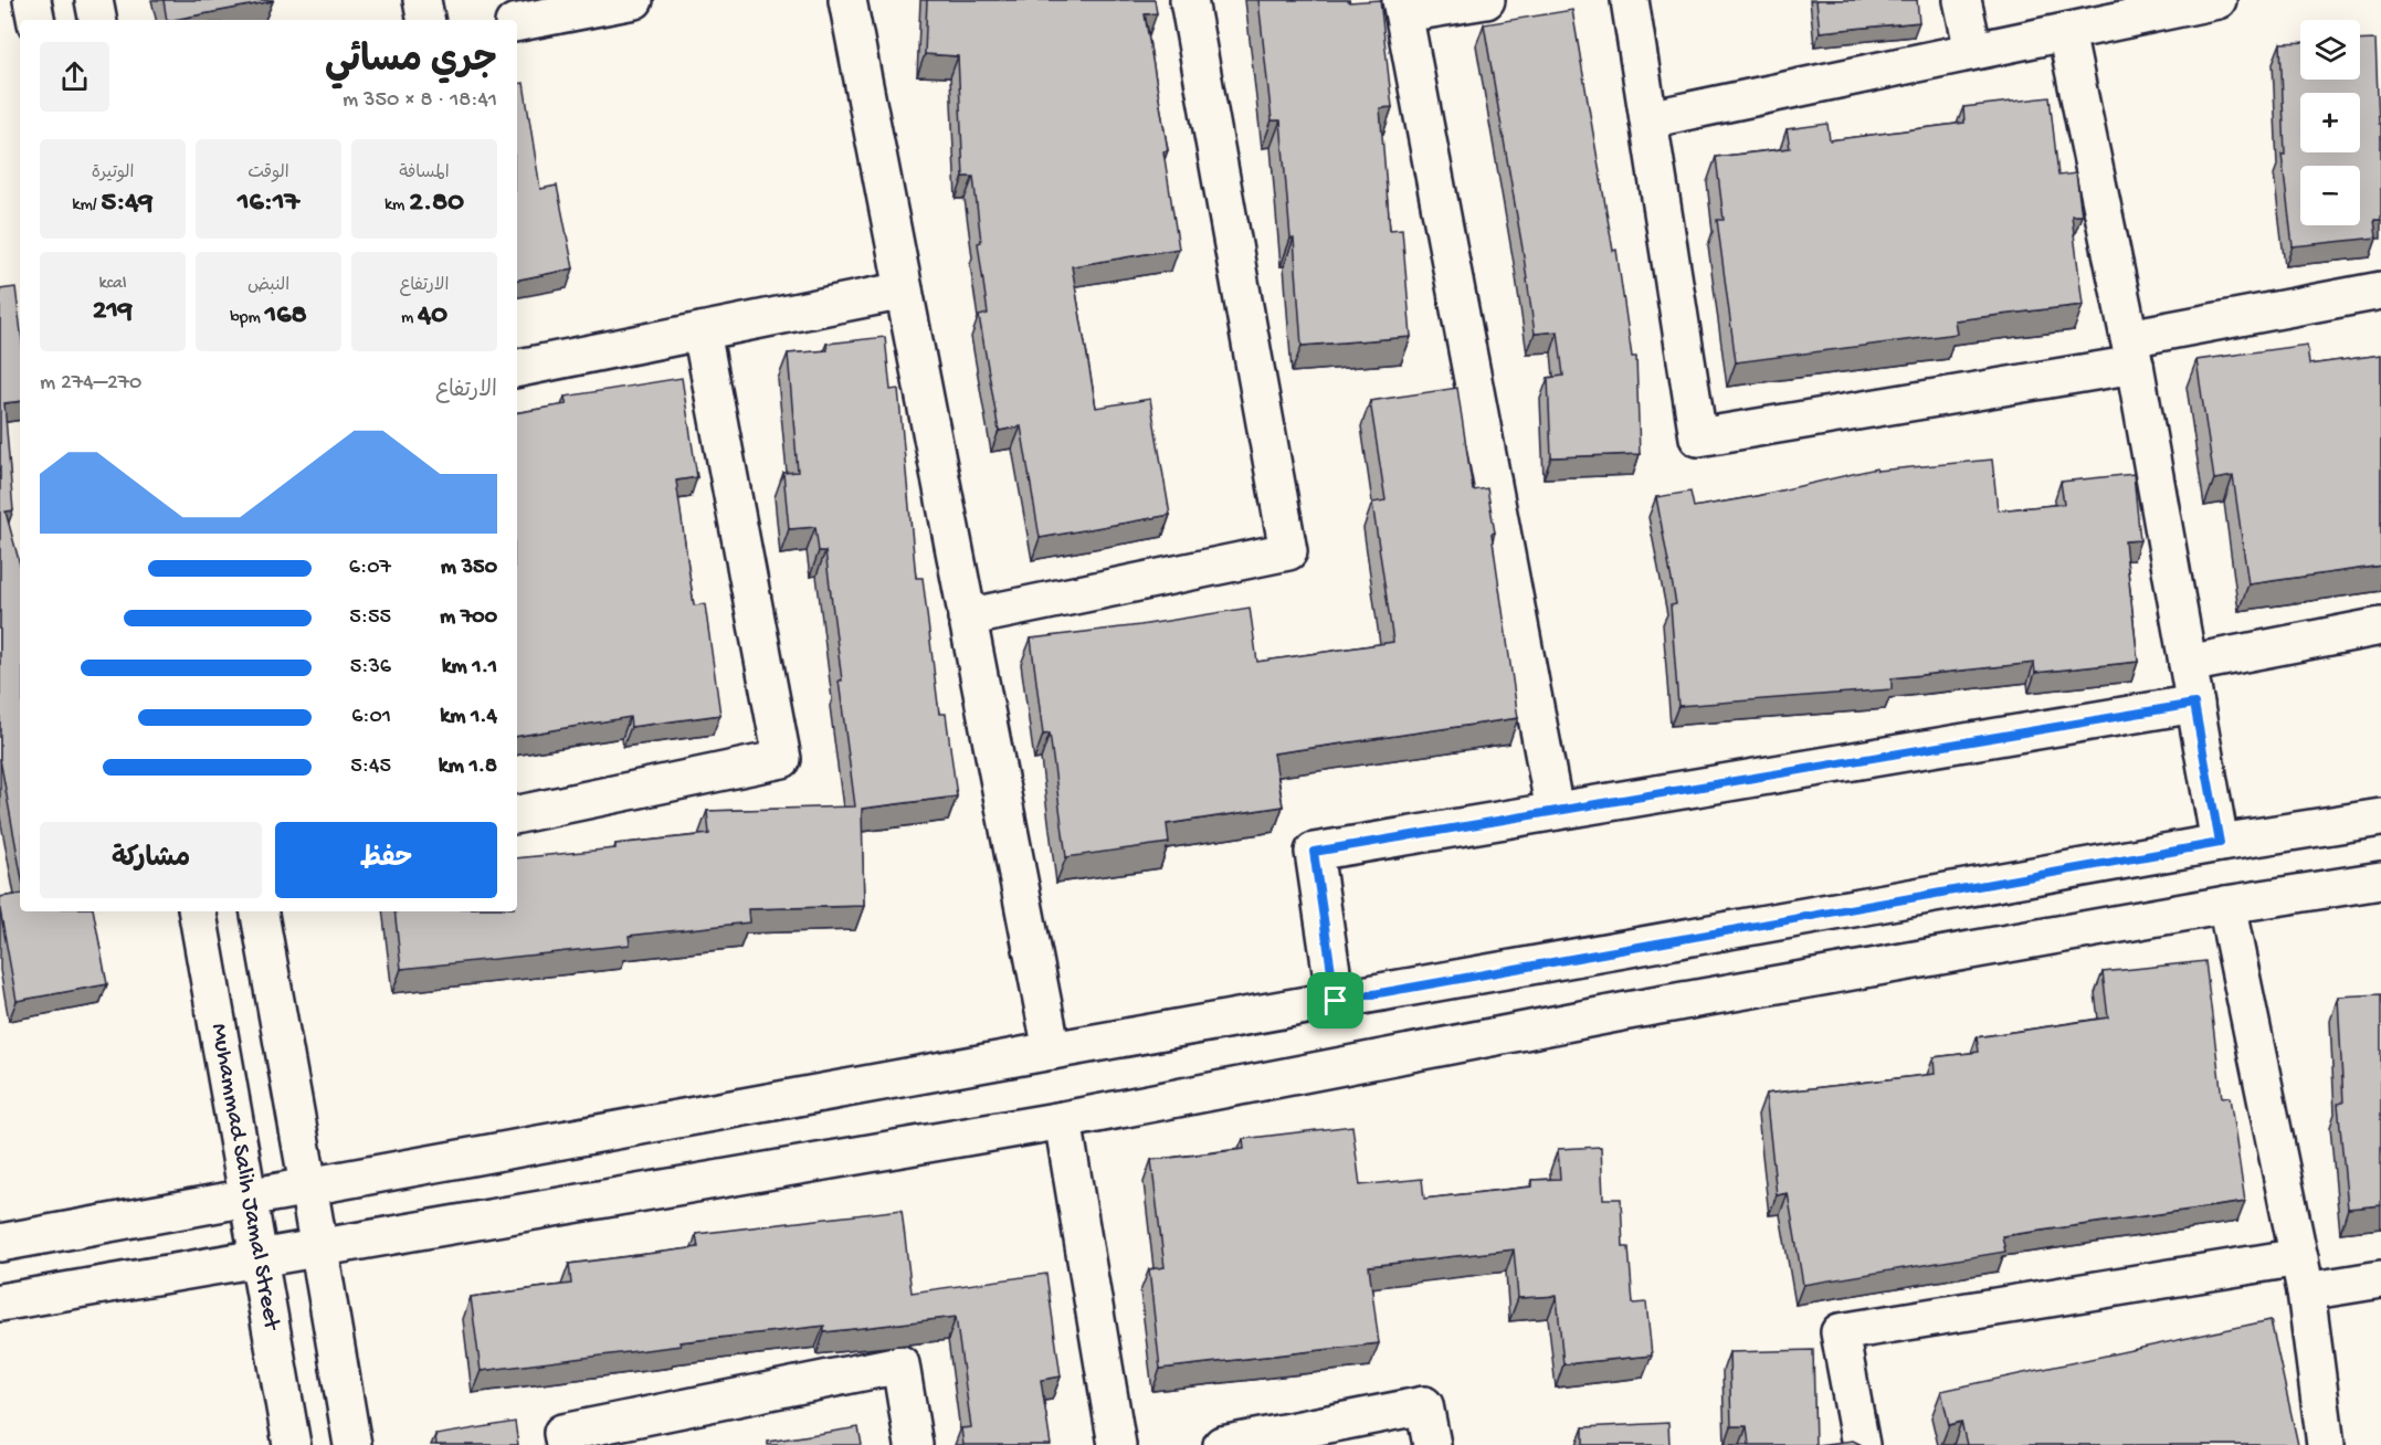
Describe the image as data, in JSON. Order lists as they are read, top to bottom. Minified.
{"streets":{"street":["Muhammad Salih Jamal Street"]},"page":{"map_buttons":["+","−"],"heading":["جري مسائي","18:41 · 8 × 350 m"],"stats":[["المسافة","2.80 km"],["الوقت","16:17"],["الوتيرة","5:49 /km"],["الارتفاع","40 m"],["النبض","168 bpm"],["kcal","219"]],"chart":["الارتفاع","270–274 m"],"list":[{"name":"350 m","note":"6:07"},{"name":"700 m","note":"5:55"},{"name":"1.1 km","note":"5:36"},{"name":"1.4 km","note":"6:01"},{"name":"1.8 km","note":"5:45"}],"buttons":["حفظ","مشاركة"]}}
